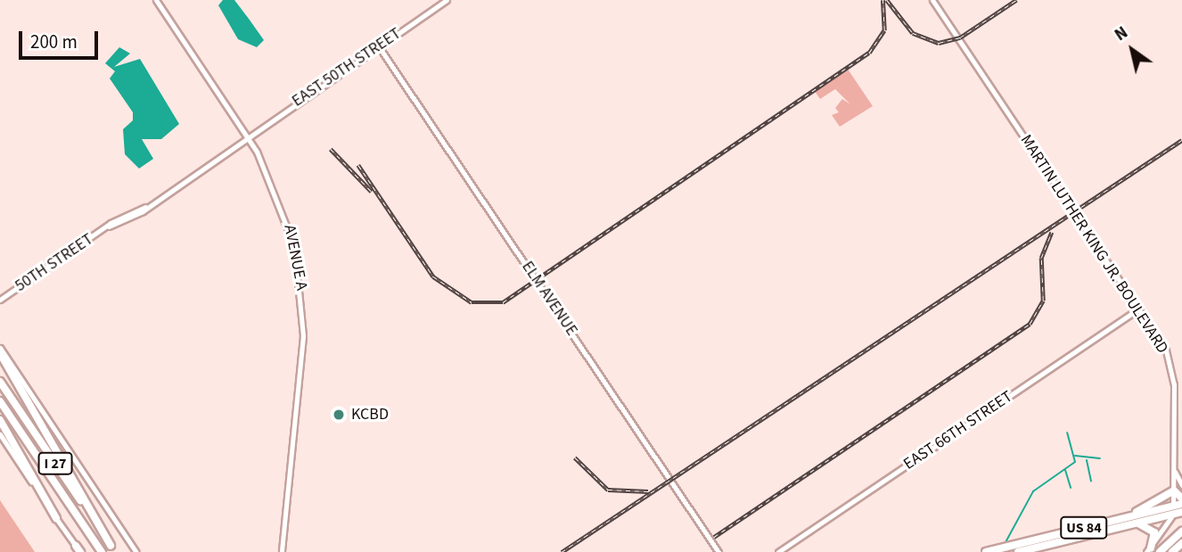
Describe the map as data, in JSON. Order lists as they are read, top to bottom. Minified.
{"streets":{"highway":["I 27","US 84"],"main road":["EAST 50TH STREET","MARTIN LUTHER KING JR. BOULEVARD","AVENUE A","50TH STREET","ELM AVENUE","EAST 66TH STREET"]},"crossings":[["EAST 50TH STREET","AVENUE A"],["EAST 50TH STREET","50TH STREET"],["EAST 50TH STREET","ELM AVENUE"],["MARTIN LUTHER KING JR. BOULEVARD","EAST 66TH STREET"],["MARTIN LUTHER KING JR. BOULEVARD","US 84"],["AVENUE A","50TH STREET"]],"places":["KCBD"],"scale_bar":"200 m","north":"top left"}
